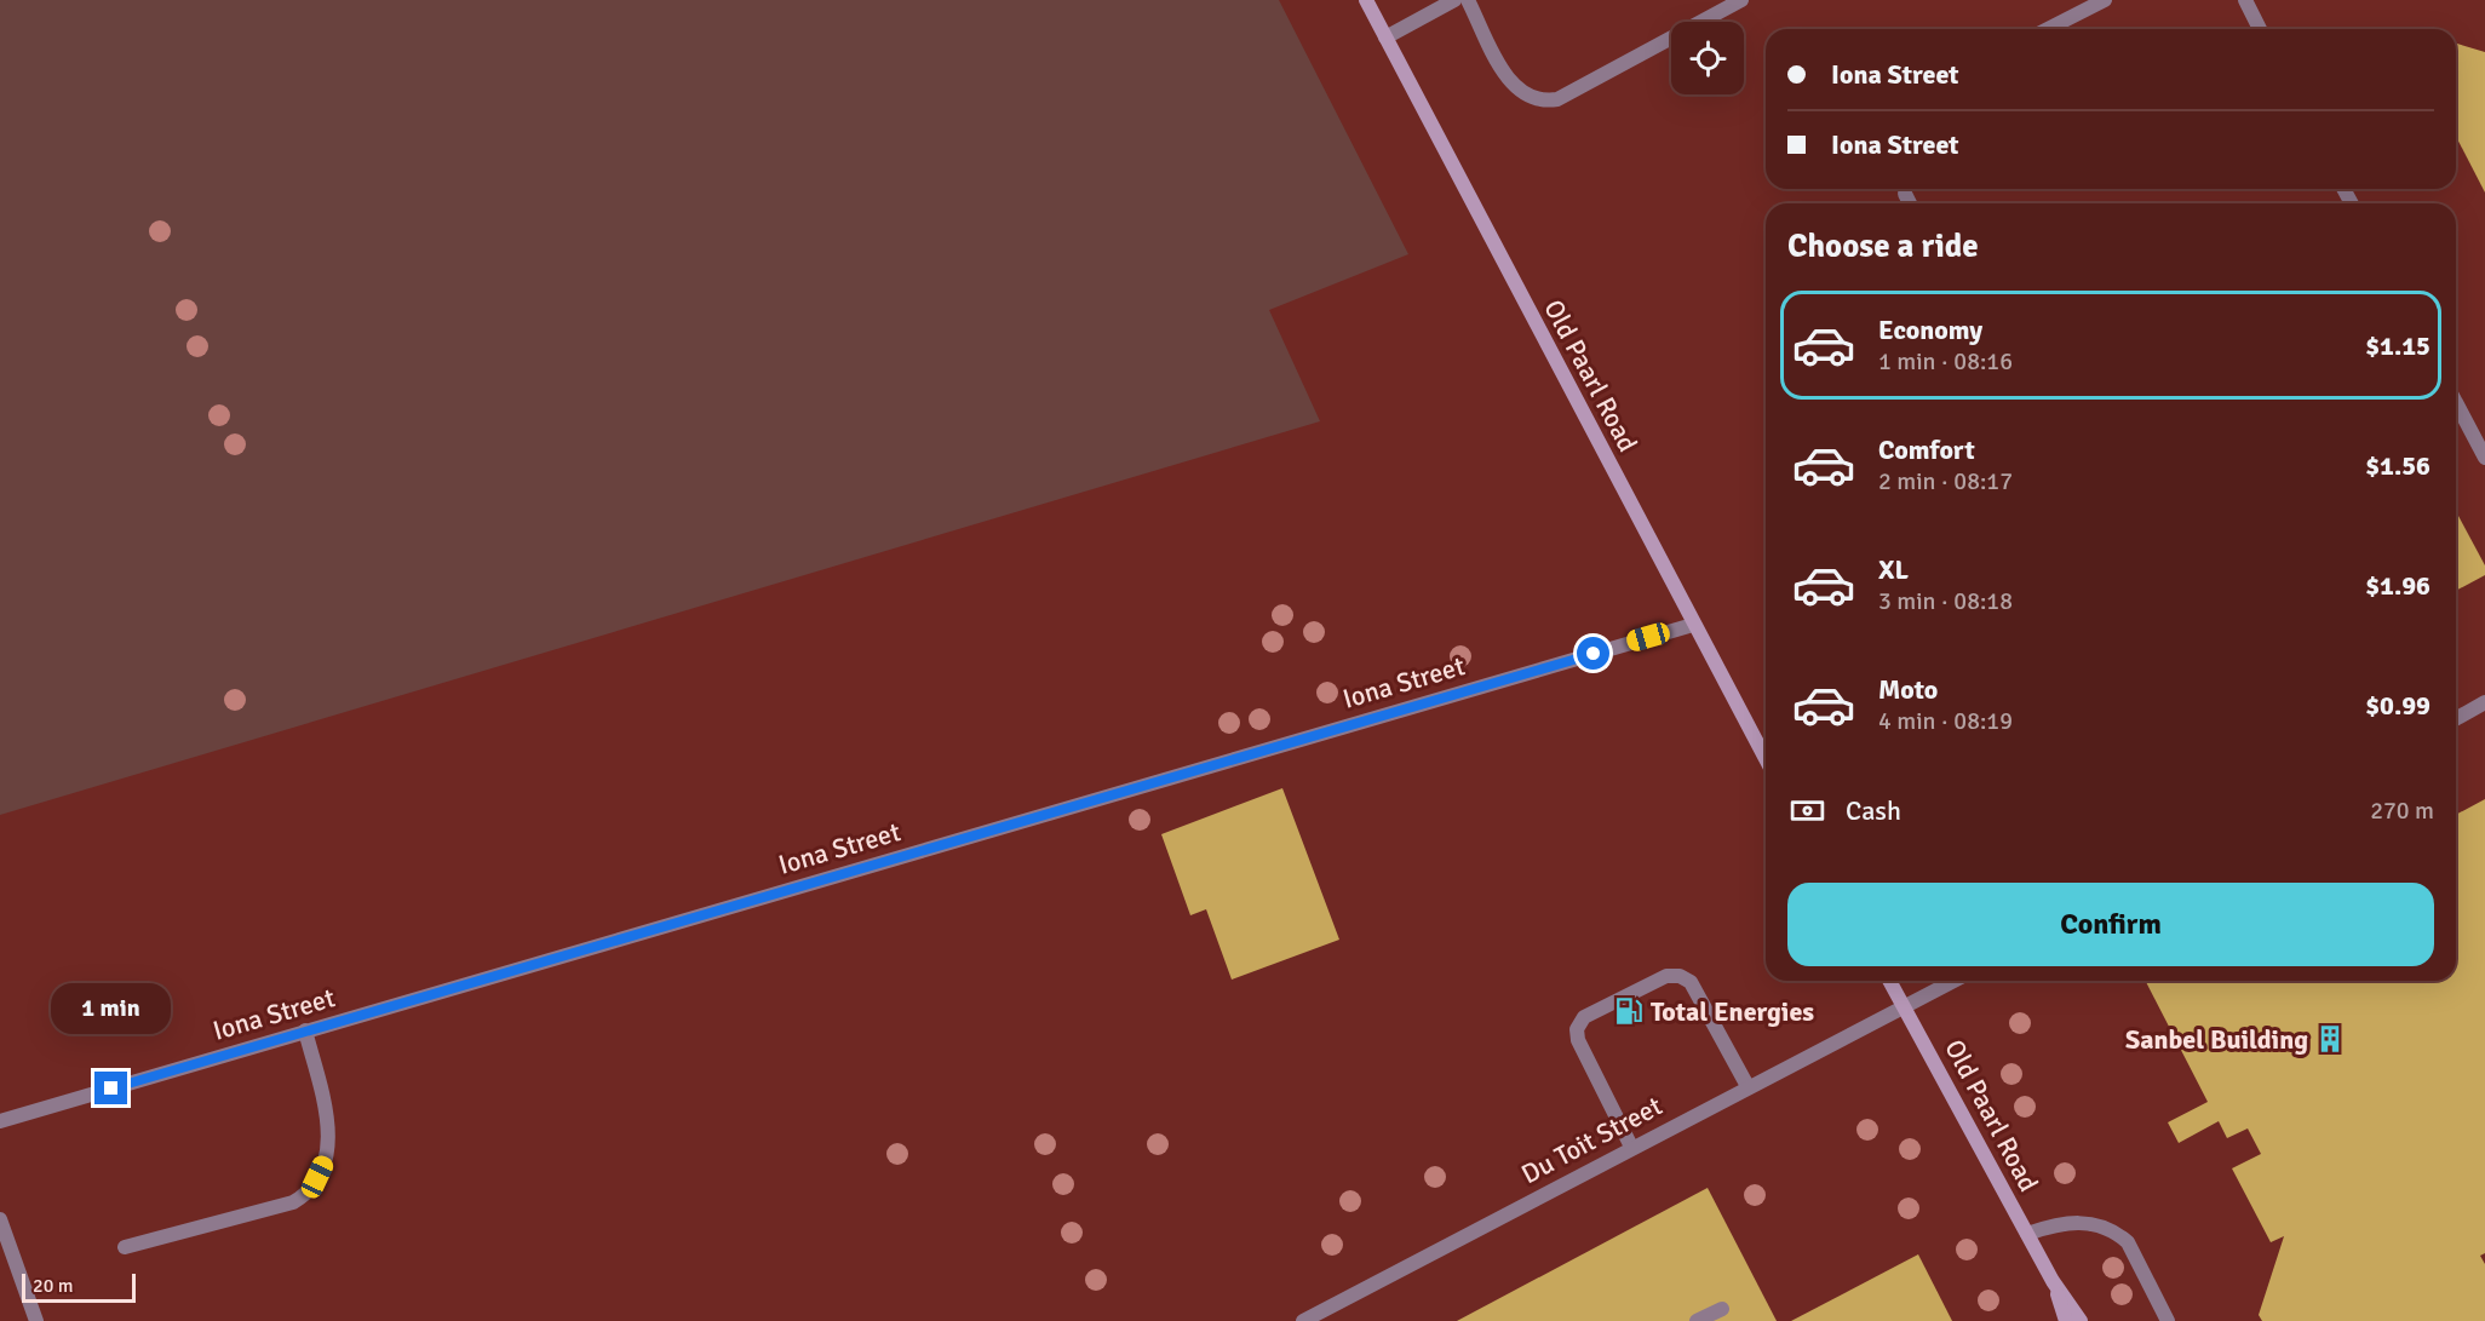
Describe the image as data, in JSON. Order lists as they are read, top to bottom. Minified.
{"streets":{"main road":["Old Paarl Road"],"street":["Iona Street","Du Toit Street"]},"crossings":[["Old Paarl Road","Iona Street"],["Old Paarl Road","Du Toit Street"]],"places":{"fuel station":["Total Energies"],"building":["Sanbel Building"]},"scale_bar":"20 m","page":{"banner":["Iona Street","Iona Street"],"heading":"Choose a ride","list":[{"name":"Economy","note":"1 min · 08:16","value":"$1.15"},{"name":"Comfort","note":"2 min · 08:17","value":"$1.56"},{"name":"XL","note":"3 min · 08:18","value":"$1.96"},{"name":"Moto","note":"4 min · 08:19","value":"$0.99"}],"pay":["Cash","270 m"],"buttons":"Confirm","bubble":"1 min","scale":"20 m"}}
